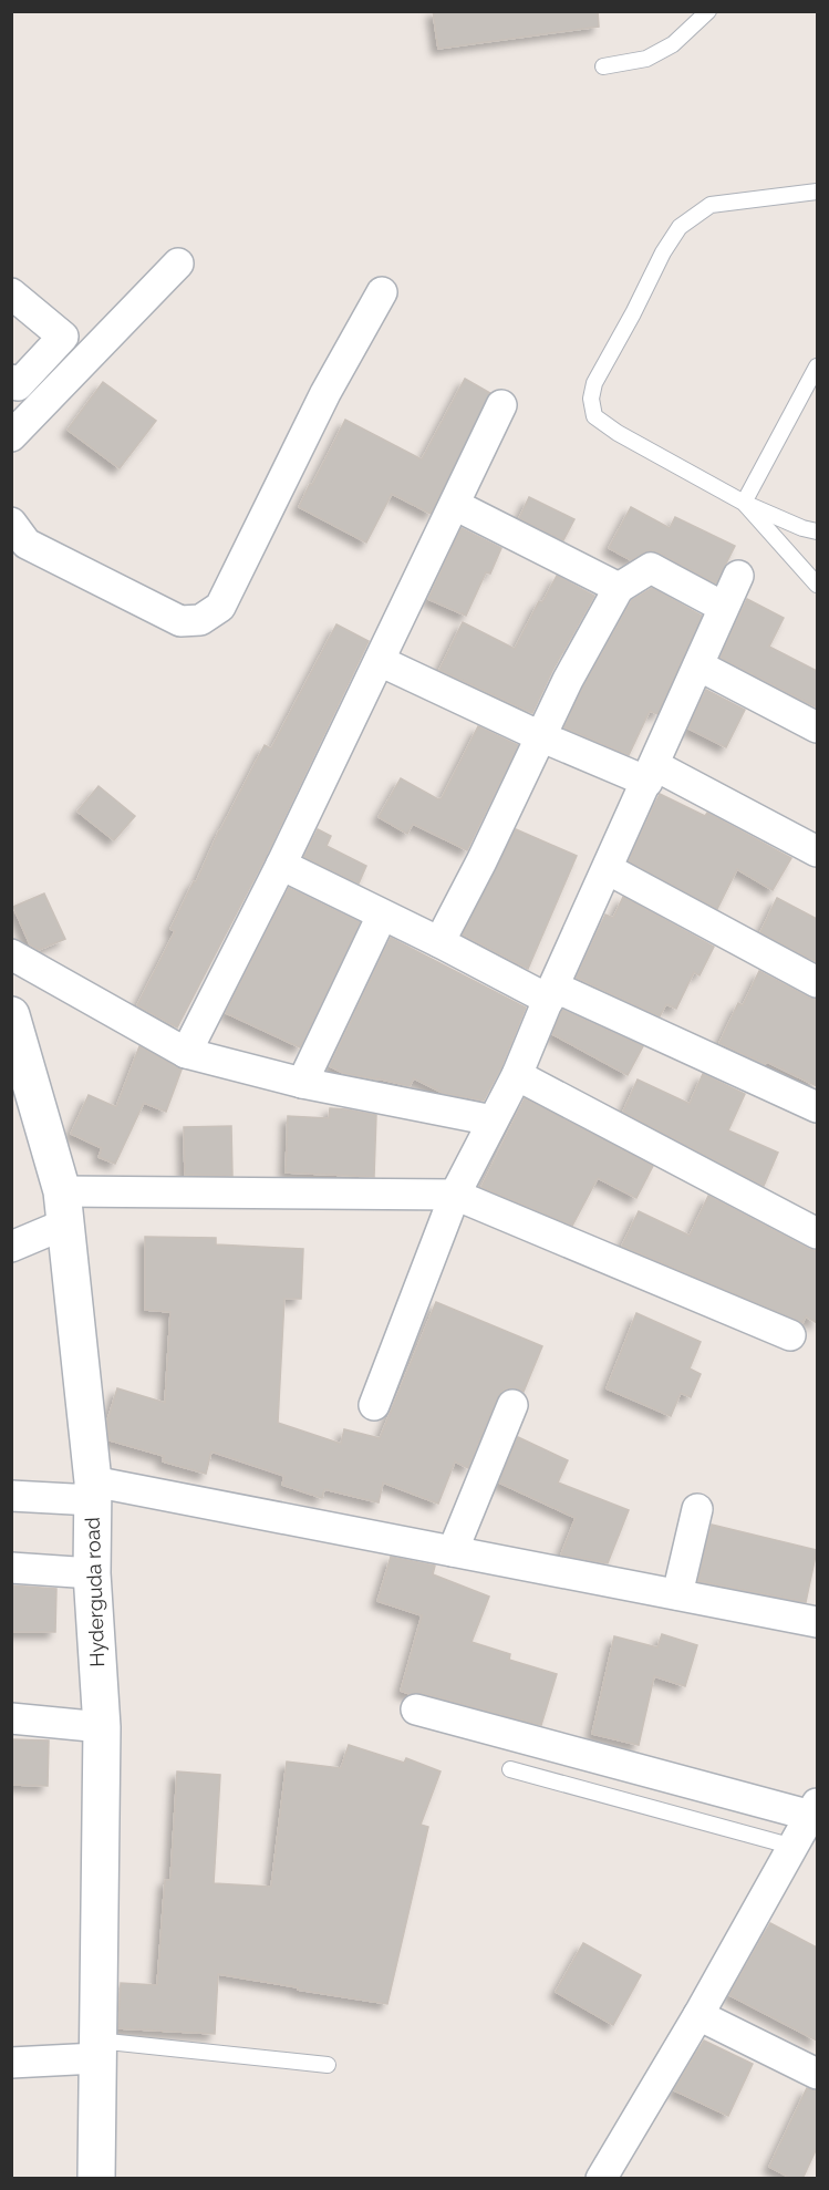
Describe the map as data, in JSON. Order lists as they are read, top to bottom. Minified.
{"streets":{"street":["Hyderguda road"]}}
